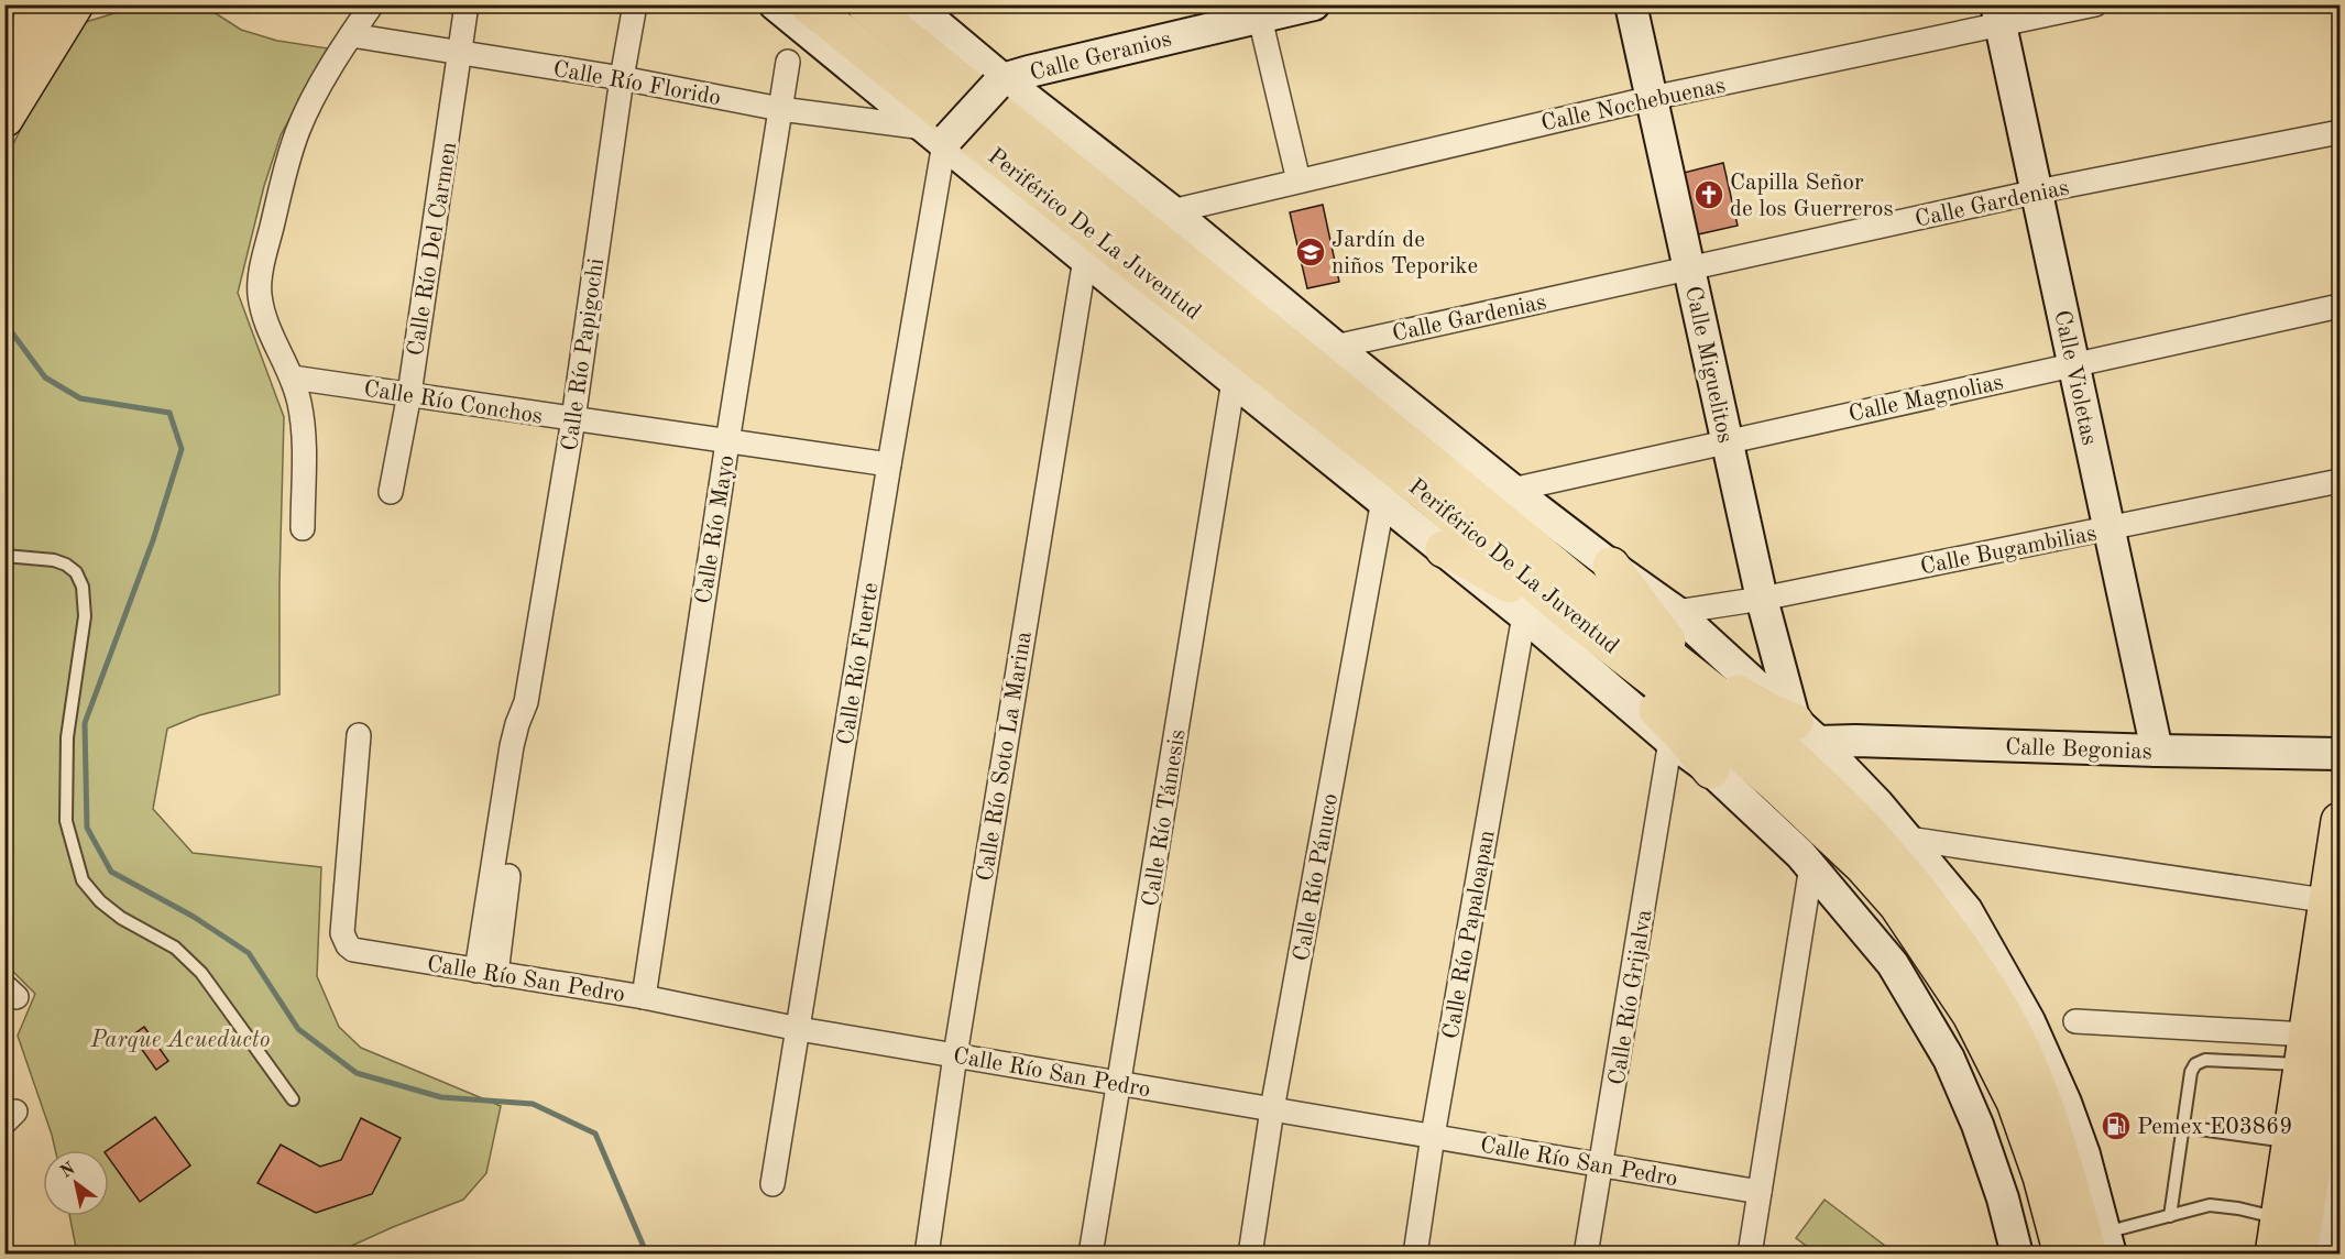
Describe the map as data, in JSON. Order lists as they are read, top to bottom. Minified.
{"streets":{"main road":["Calle Geranios","Periférico De La Juventud","Calle Miguelitos","Calle Violetas","Calle Begonias"],"street":["Calle Río Florido","Calle Nochebuenas","Calle Gardenias","Calle Río Del Carmen","Calle Río Papigochi","Calle Magnolias","Calle Río Conchos","Calle Río Mayo","Calle Bugambilias","Calle Río Fuerte","Calle Río Soto La Marina","Calle Río Támesis","Calle Río Pánuco","Calle Río Papaloapan","Calle Río San Pedro","Calle Río Grijalva"]},"crossings":[["Calle Río Florido","Periférico De La Juventud"],["Calle Río Florido","Calle Río Del Carmen"],["Calle Río Florido","Calle Río Papigochi"],["Calle Río Florido","Calle Río Mayo"],["Calle Río Florido","Calle Río Fuerte"],["Calle Nochebuenas","Calle Miguelitos"],["Calle Nochebuenas","Calle Violetas"],["Calle Gardenias","Calle Miguelitos"],["Calle Gardenias","Calle Violetas"],["Periférico De La Juventud","Calle Río Fuerte"],["Periférico De La Juventud","Calle Río Soto La Marina"],["Periférico De La Juventud","Calle Río Támesis"],["Periférico De La Juventud","Calle Río Pánuco"],["Periférico De La Juventud","Calle Río Papaloapan"],["Periférico De La Juventud","Calle Río Grijalva"],["Calle Río Del Carmen","Calle Río Conchos"],["Calle Río Papigochi","Calle Río Conchos"],["Calle Río Papigochi","Calle Río San Pedro"],["Calle Miguelitos","Calle Magnolias"],["Calle Miguelitos","Calle Bugambilias"],["Calle Miguelitos","Calle Begonias"],["Calle Violetas","Calle Magnolias"],["Calle Violetas","Calle Bugambilias"],["Calle Violetas","Calle Begonias"],["Calle Río Conchos","Calle Río Mayo"],["Calle Río Conchos","Calle Río Fuerte"],["Calle Río Mayo","Calle Río San Pedro"],["Calle Río Fuerte","Calle Río San Pedro"],["Calle Río Soto La Marina","Calle Río San Pedro"],["Calle Río Támesis","Calle Río San Pedro"],["Calle Río Pánuco","Calle Río San Pedro"],["Calle Río Papaloapan","Calle Río San Pedro"],["Calle Río San Pedro","Calle Río Grijalva"]],"parks":["Parque Acueducto"],"places":{"church":["Capilla Señor de los Guerreros"],"school or university":["Jardín de niños Teporike"],"fuel station":["Pemex E03869"]},"north":"top left"}
